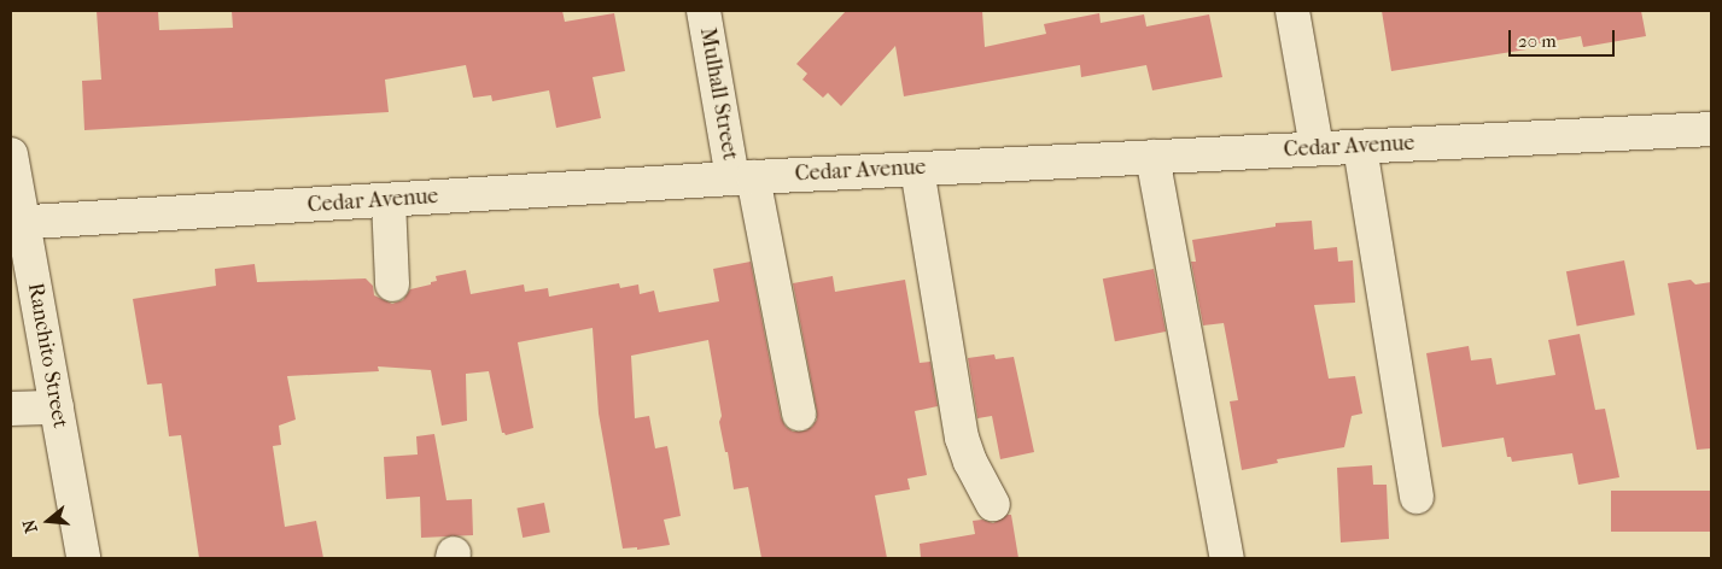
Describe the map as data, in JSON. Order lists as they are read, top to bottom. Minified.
{"streets":{"street":["Mulhall Street","Cedar Avenue","Ranchito Street"]},"crossings":[["Mulhall Street","Cedar Avenue"],["Cedar Avenue","Ranchito Street"]],"scale_bar":"20 m","north":"left"}
